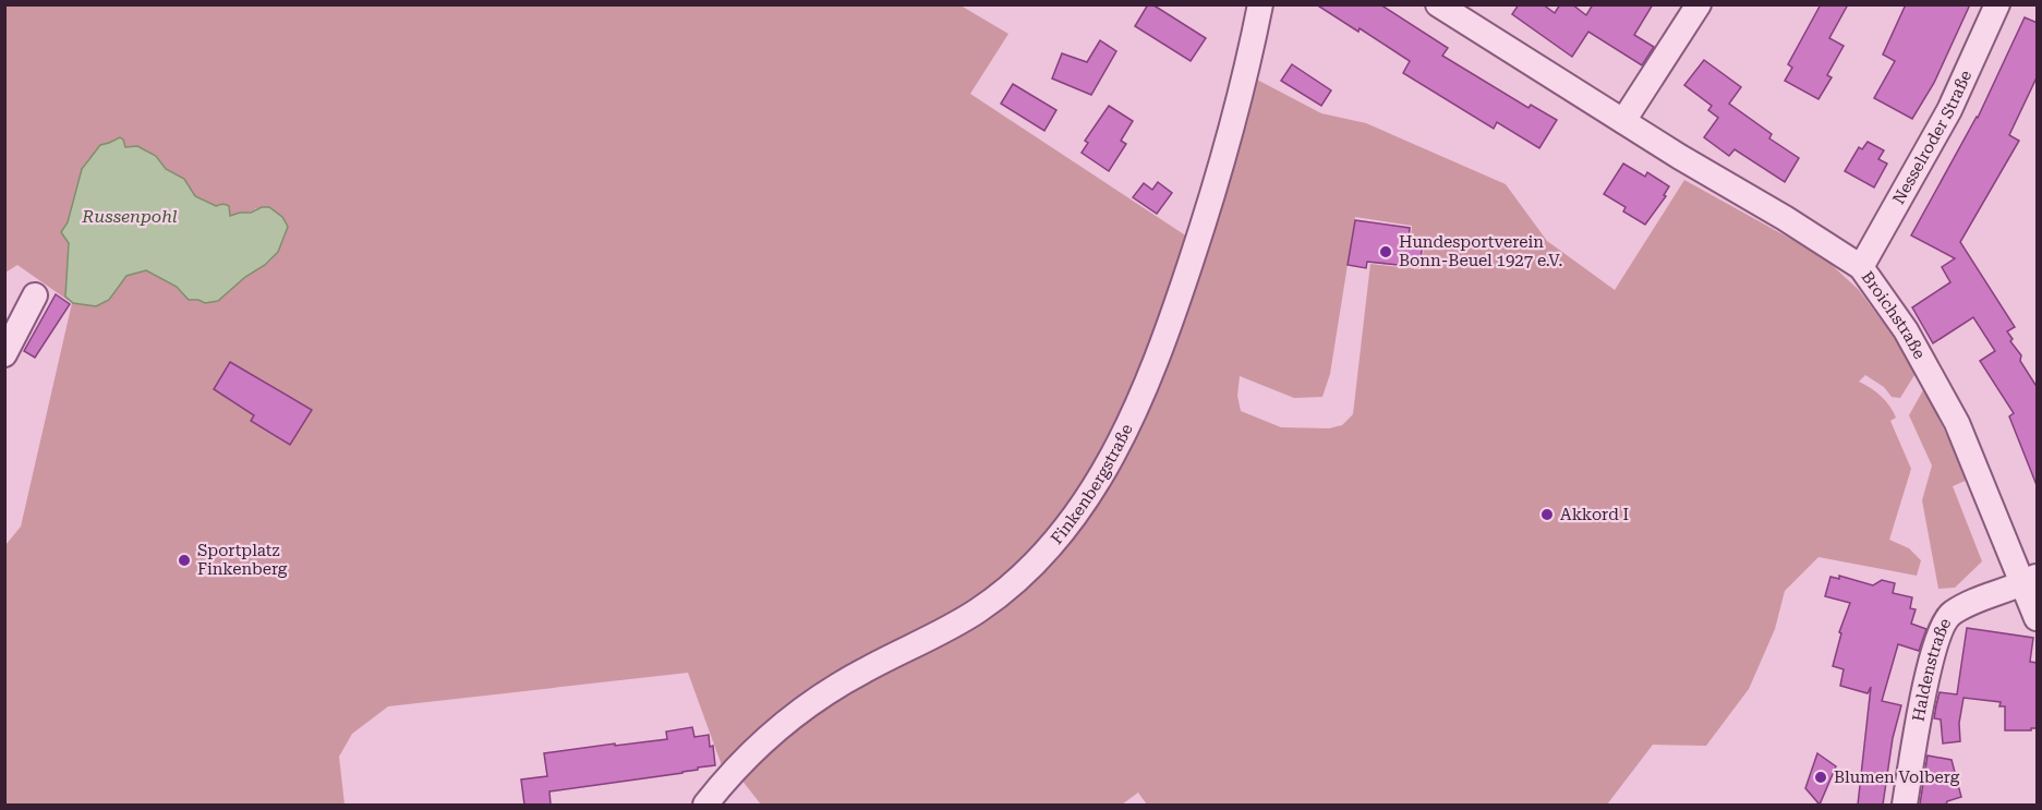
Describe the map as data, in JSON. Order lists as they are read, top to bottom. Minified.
{"streets":{"street":["Nesselroder Straße","Broichstraße","Finkenbergstraße","Haldenstraße"]},"crossings":[["Nesselroder Straße","Broichstraße"],["Broichstraße","Haldenstraße"]],"water":["Russenpohl"],"places":["Hundesportverein Bonn-Beuel 1927 e.V.","Akkord I","Sportplatz Finkenberg","Blumen Volberg"]}
